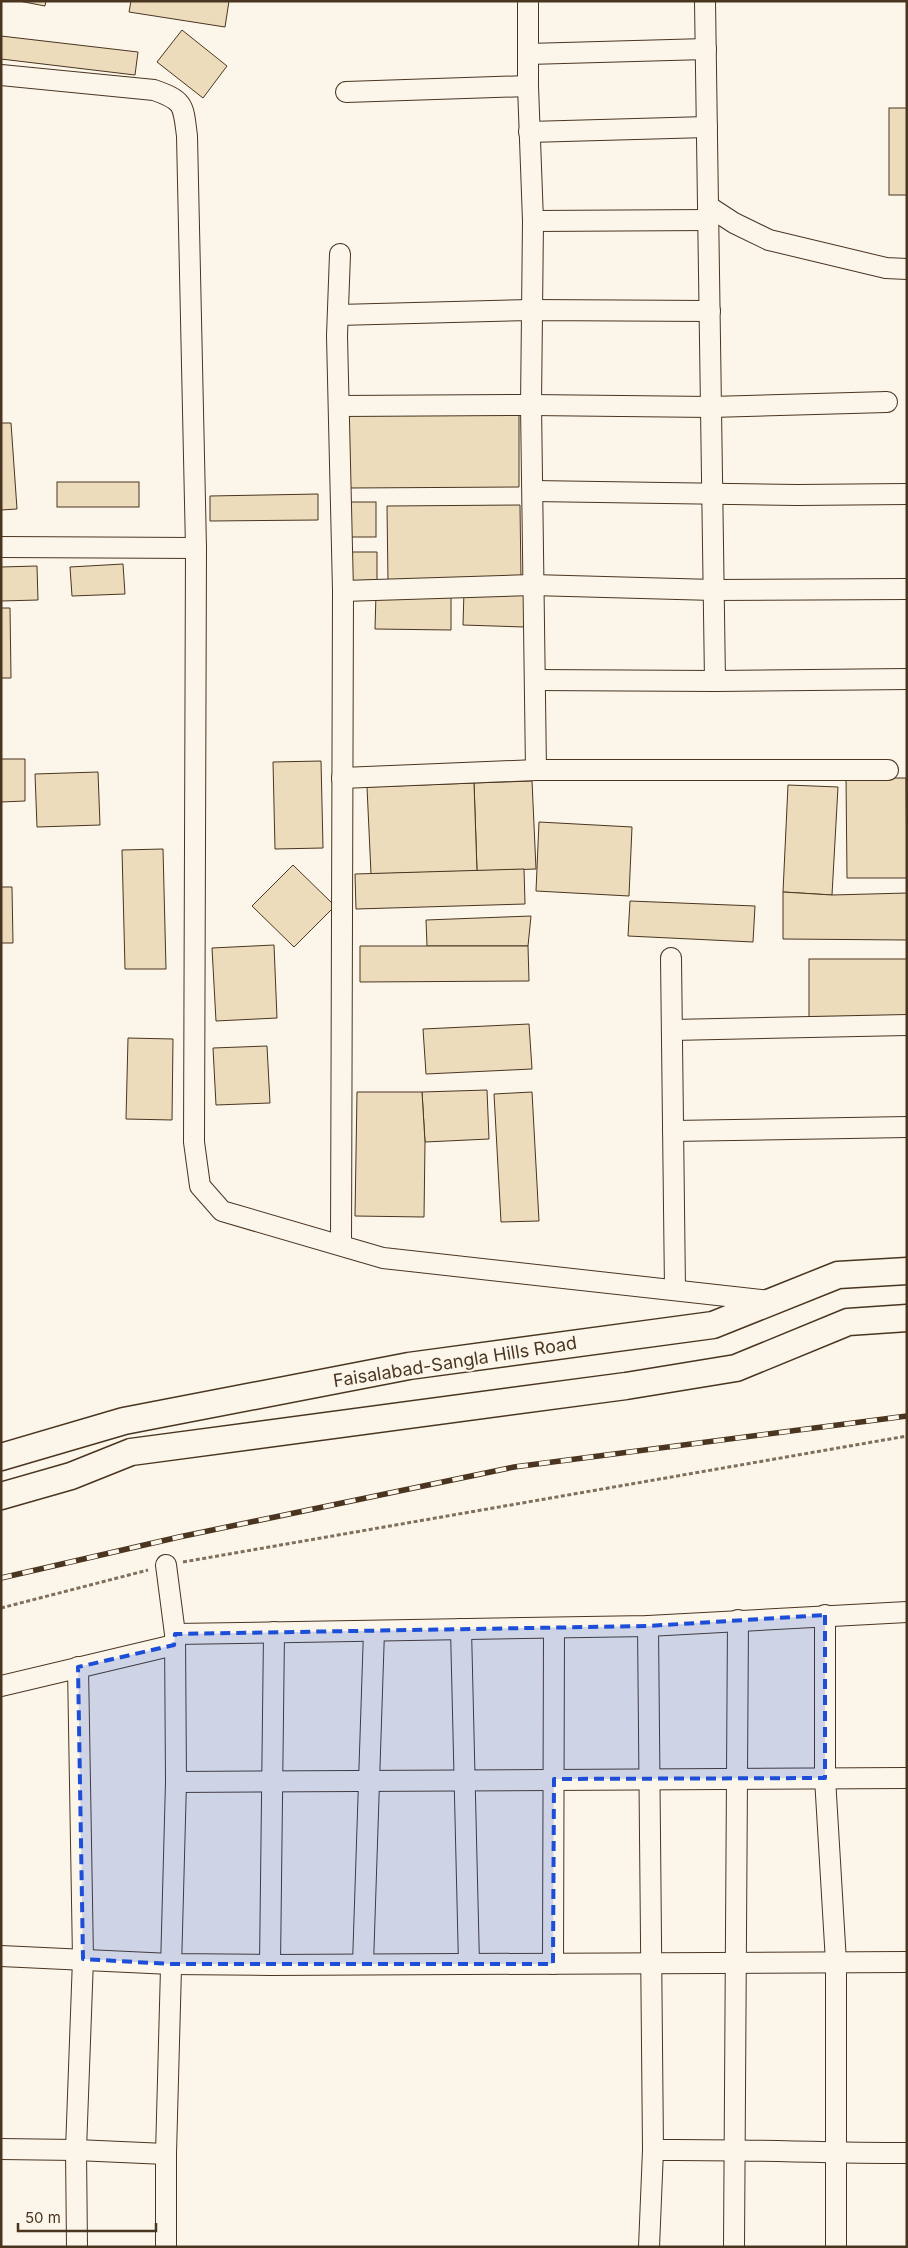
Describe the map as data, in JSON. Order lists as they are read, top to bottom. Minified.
{"streets":{"main road":["Faisalabad-Sangla Hills Road"]},"scale_bar":"50 m"}
